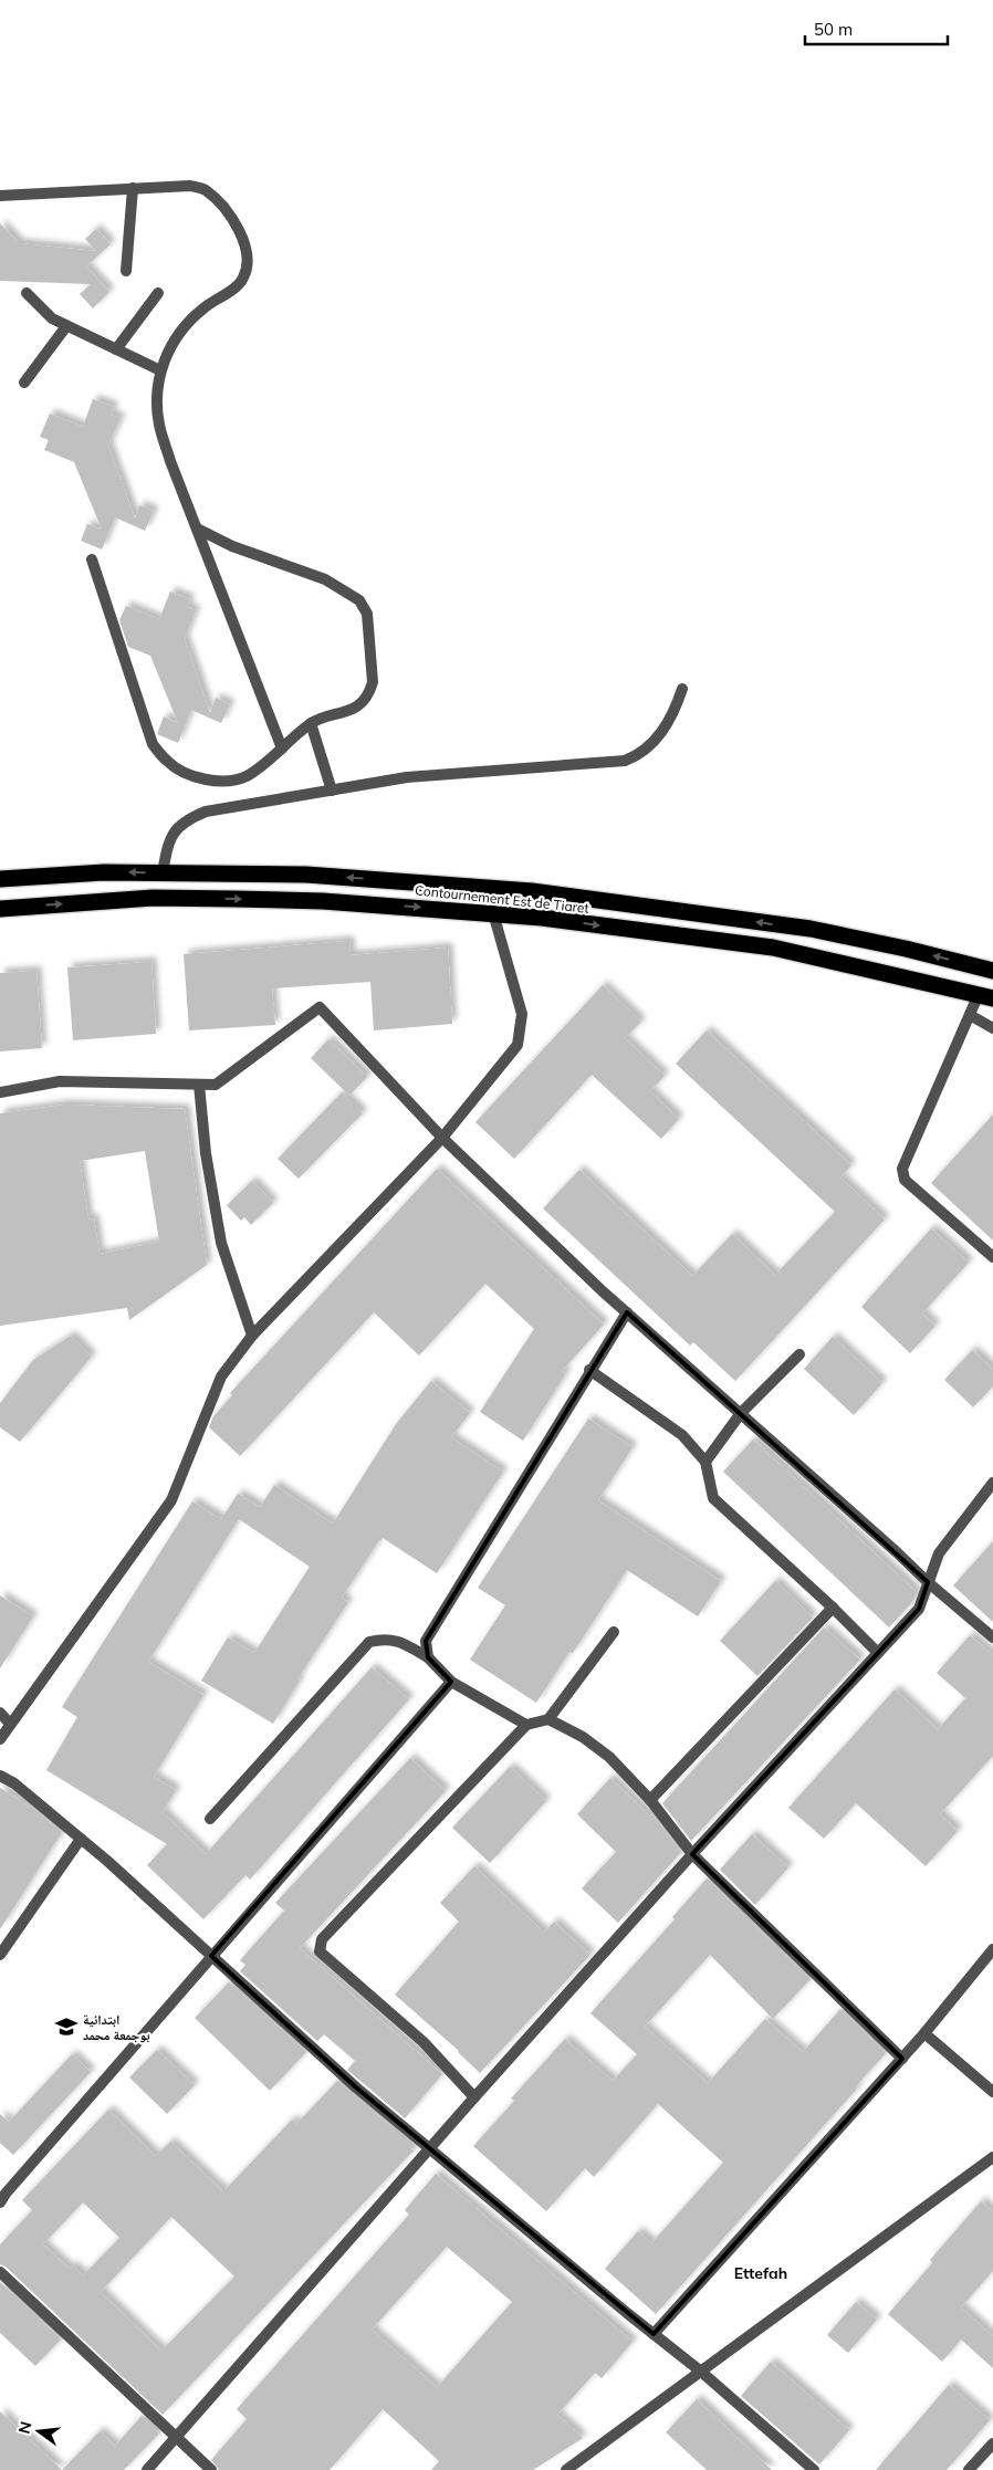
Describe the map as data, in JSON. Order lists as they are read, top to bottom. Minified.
{"streets":{"highway":["Contournement Est de Tiaret"]},"districts":["Ettefah"],"places":{"school or university":["ابتدائية بوجمعة محمد"]},"scale_bar":"50 m","north":"left"}
